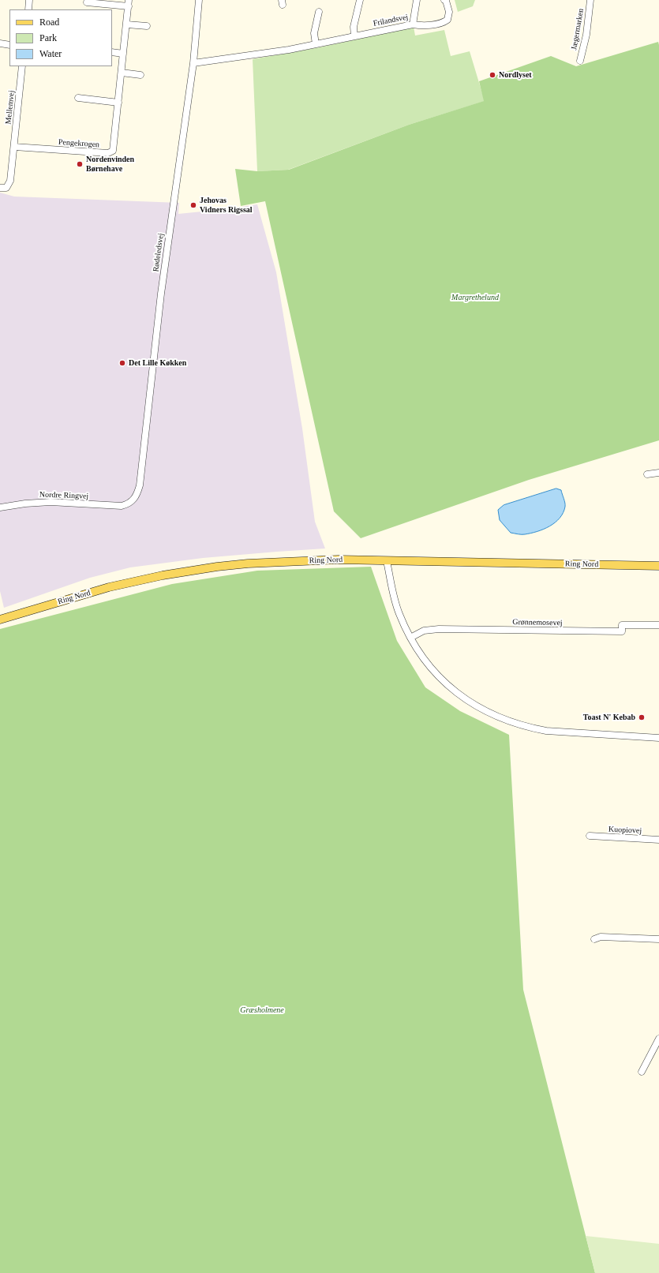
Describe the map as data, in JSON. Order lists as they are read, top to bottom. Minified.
{"streets":{"main road":["Ring Nord"],"street":["Frilandsvej","Jægermarken","Mellemvej","Pengekrogen","Rødeledsvej","Nordre Ringvej","Grønnemosevej","Kuopiovej"]},"crossings":[["Frilandsvej","Rødeledsvej"],["Mellemvej","Pengekrogen"],["Rødeledsvej","Nordre Ringvej"]],"parks":["Margrethelund","Græsholmene"],"places":["Nordlyset","Nordenvinden Børnehave","Jehovas Vidners Rigssal","Det Lille Køkken","Toast N' Kebab"],"legend":["Road","Park","Water"]}
